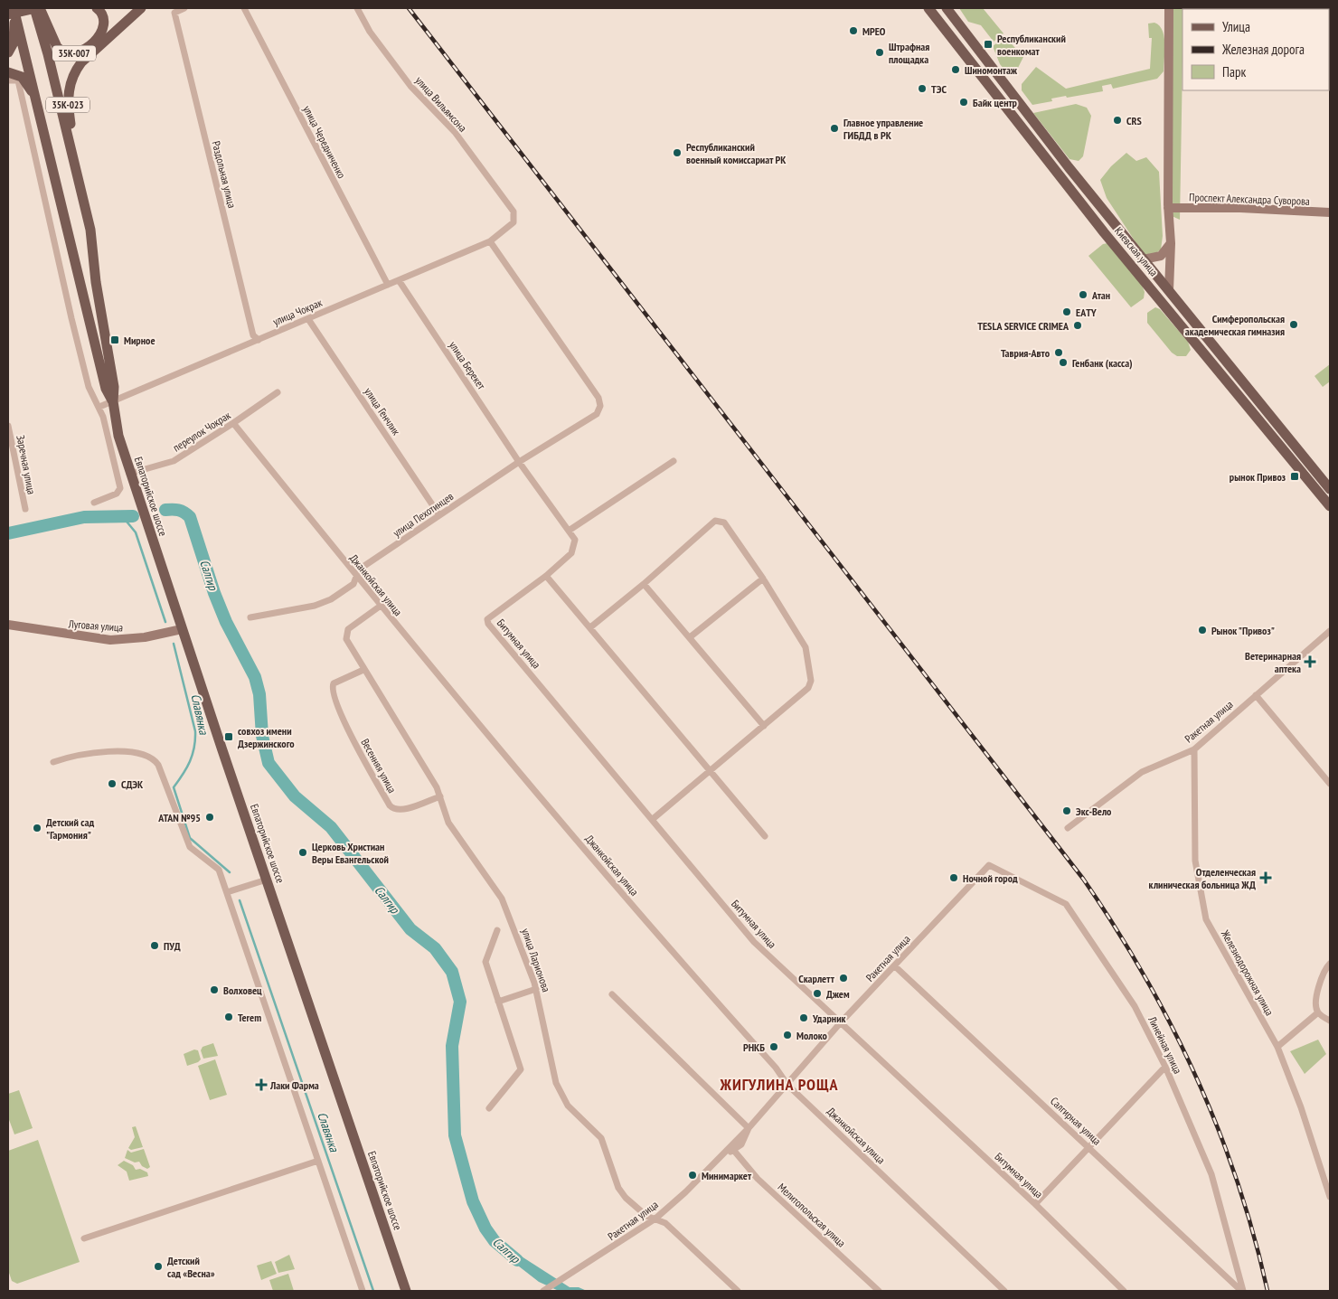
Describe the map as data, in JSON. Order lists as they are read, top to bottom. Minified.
{"streets":{"main road":["35К-007","35К-023","Проспект Александра Суворова","Киевская улица","Евпаторийское шоссе","Луговая улица"],"street":["улица Вильямсона","улица Чередниченко","Раздольная улица","улица Чокрак","улица Берекет","улица Генчлик","переулок Чокрак","Заречная улица","улица Пехотинцев","Джанкойская улица","Битумная улица","Ракетная улица","Весенняя улица","улица Ларионова","Железнодорожная улица","Линейная улица","Салгирная улица","Мелитопольская улица"]},"crossings":[["улица Вильямсона","улица Чокрак"],["35К-023","Евпаторийское шоссе"],["улица Чередниченко","улица Чокрак"],["Раздольная улица","улица Чокрак"],["улица Чокрак","улица Берекет"],["улица Чокрак","улица Генчлик"],["улица Чокрак","Евпаторийское шоссе"],["улица Чокрак","улица Пехотинцев"],["улица Берекет","улица Пехотинцев"],["улица Берекет","Битумная улица"],["улица Генчлик","улица Пехотинцев"],["переулок Чокрак","Евпаторийское шоссе"],["переулок Чокрак","Джанкойская улица"],["Евпаторийское шоссе","Луговая улица"],["улица Пехотинцев","Джанкойская улица"],["Джанкойская улица","Ракетная улица"],["Джанкойская улица","улица Ларионова"],["Битумная улица","Ракетная улица"],["Ракетная улица","улица Ларионова"],["Ракетная улица","Железнодорожная улица"],["Ракетная улица","Линейная улица"],["Ракетная улица","Салгирная улица"],["Ракетная улица","Мелитопольская улица"],["Весенняя улица","улица Ларионова"],["Линейная улица","Салгирная улица"]],"districts":["ЖИГУЛИНА РОЩА"],"water":["Салгир","Славянка"],"places":{"other":["МРЕО","Штрафная площадка","Шиномонтаж","ТЭС","Байк центр","CRS","Главное управление ГИБДД в РК","Республиканский военный комиссариат РК","Атан","EАTY","Симферопольская академическая гимназия","TESLA SERVICE CRIMEA","Таврия-Авто","Генбанк (касса)","Рынок \"Привоз\"","СДЭК","Экс-Вело","ATAN №95","Детский сад \"Гармония\"","Церковь Христиан Веры Евангельской","Ночной город","ПУД","Скарлетт","Волховец","Джем","Terem","Ударник","Молоко","РНКБ","Минимаркет","Детский сад «Весна»"],"transit":["Республиканский военкомат","Мирное","рынок Привоз","совхоз имени Дзержинского"],"health":["Ветеринарная аптека","Отделенческая клиническая больница ЖД","Лаки Фарма"]},"legend":["Улица","Железная дорога","Парк"]}
